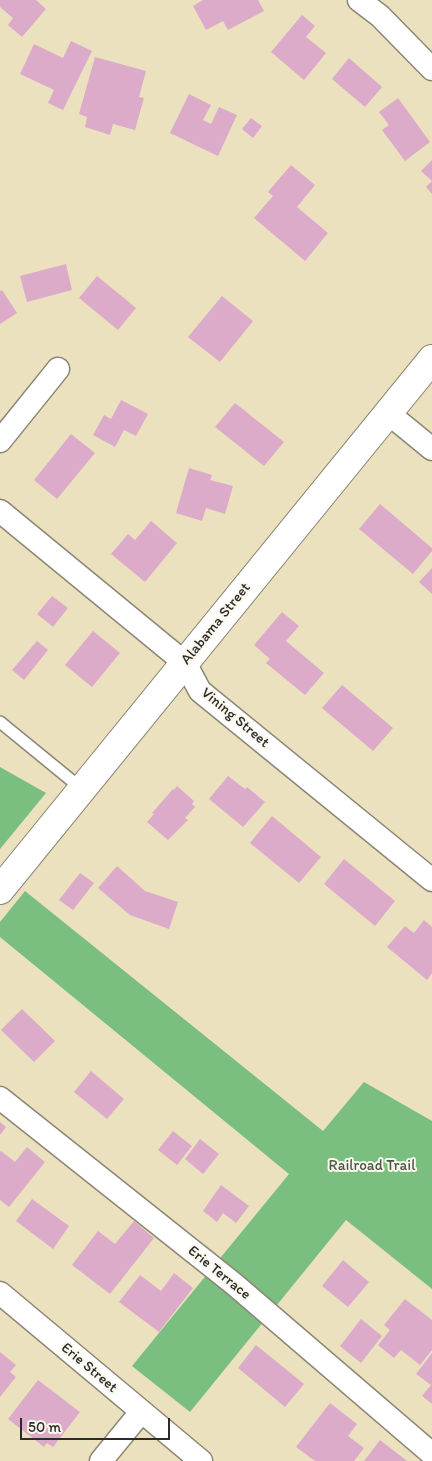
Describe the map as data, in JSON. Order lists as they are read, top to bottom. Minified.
{"streets":{"main road":["Alabama Street"],"street":["Vining Street","Erie Terrace","Erie Street"]},"crossings":[["Alabama Street","Vining Street"]],"parks":["Railroad Trail"],"scale_bar":"50 m"}
